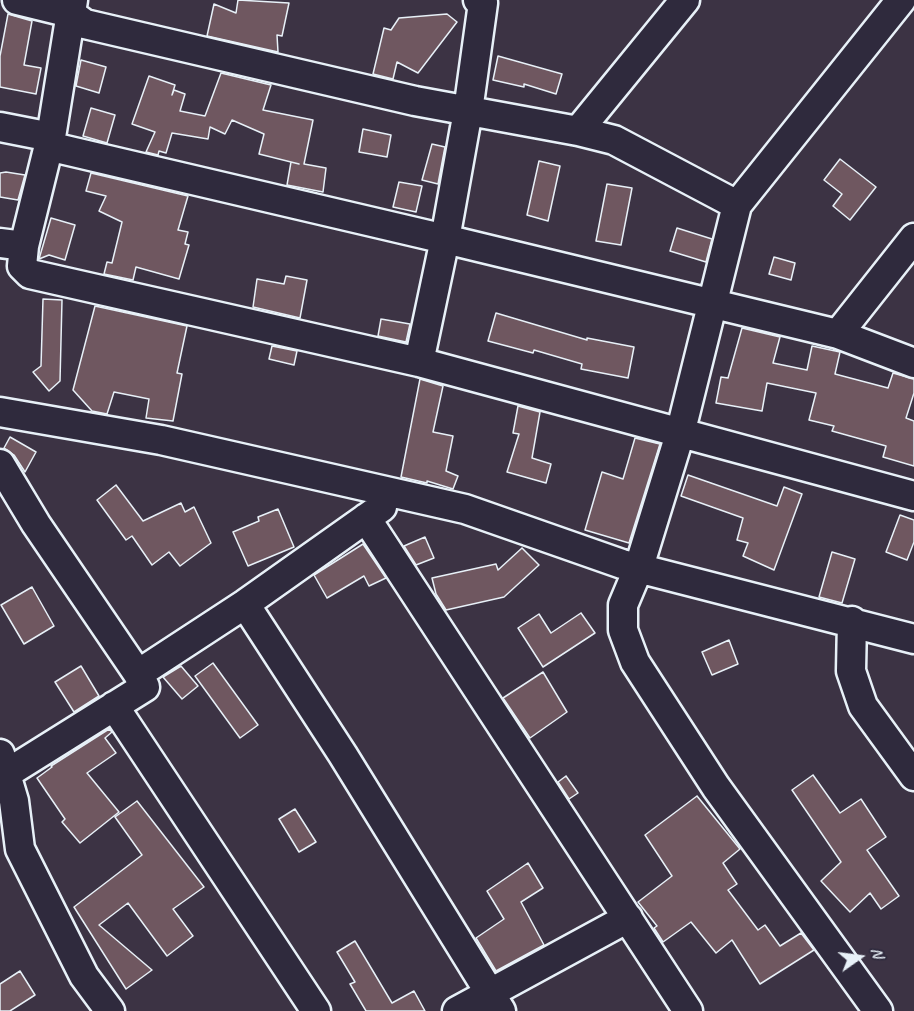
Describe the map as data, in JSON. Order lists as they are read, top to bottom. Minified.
{"north":"right"}
